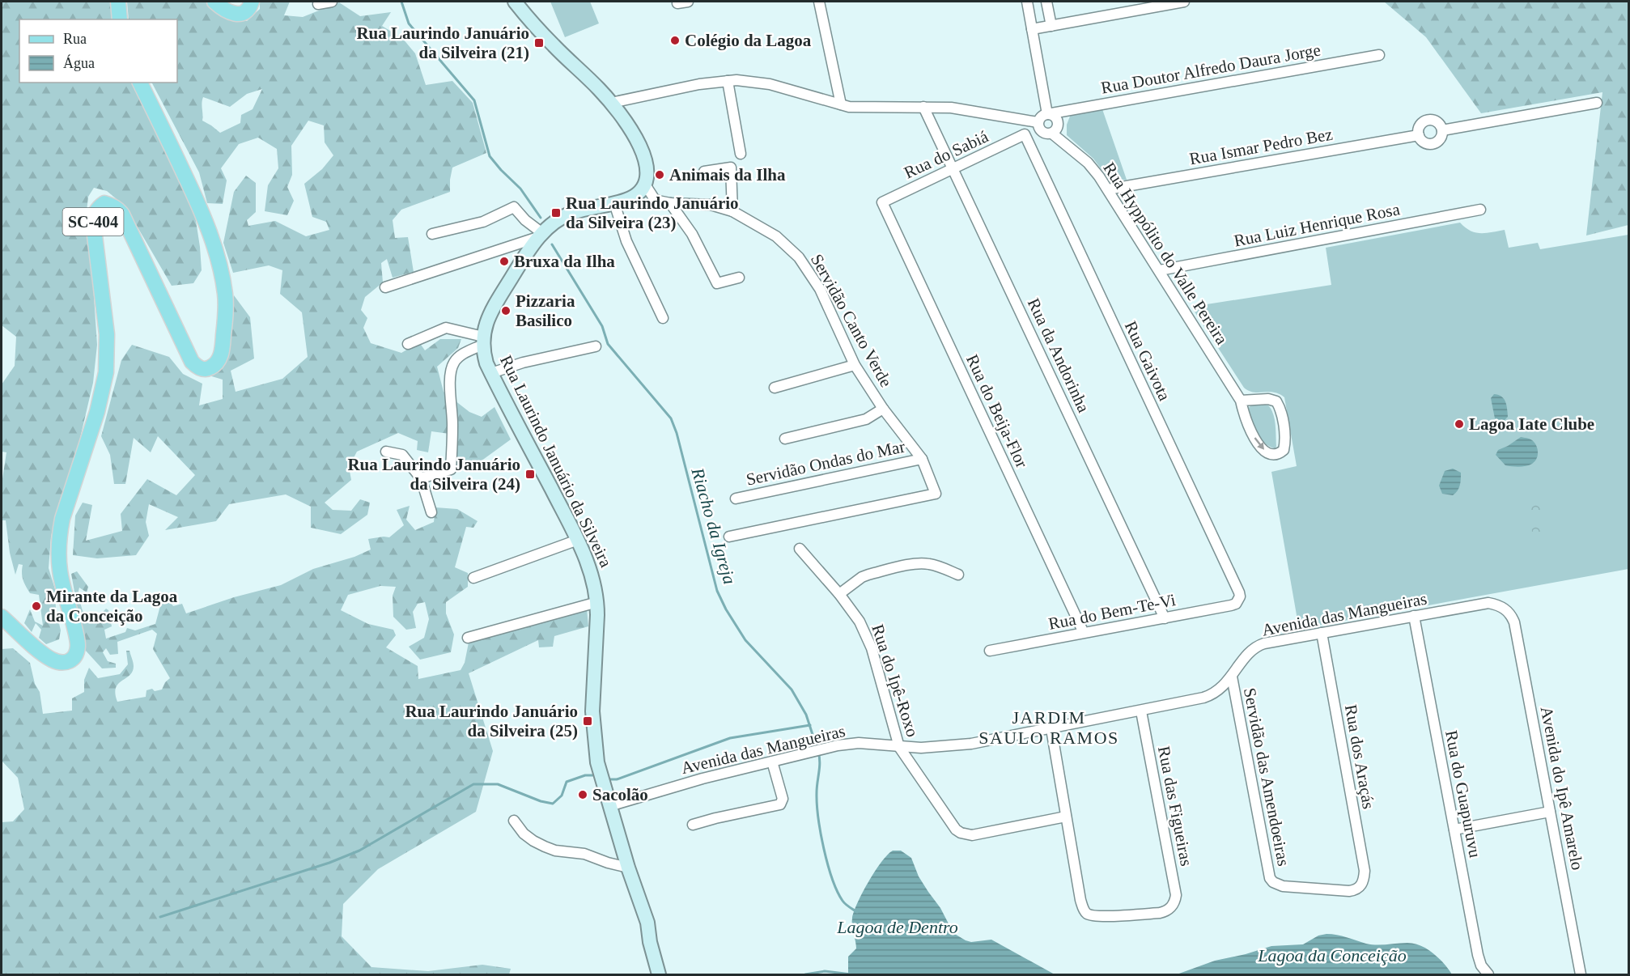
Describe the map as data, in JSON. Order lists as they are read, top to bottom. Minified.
{"streets":{"main road":["SC-404","Rua Laurindo Januário da Silveira"],"street":["Rua Doutor Alfredo Daura Jorge","Rua Ismar Pedro Bez","Rua do Sabiá","Rua Luiz Henrique Rosa","Rua Hyppólito do Valle Pereira","Servidão Canto Verde","Rua da Andorinha","Rua Gaivota","Rua do Beija-Flor","Servidão Ondas do Mar","Rua do Bem-Te-Vi","Avenida das Mangueiras","Rua do Ipê-Roxo","Rua dos Araçás","Servidão das Amendoeiras","Avenida do Ipê Amarelo","Rua do Guapuruvu","Rua das Figueiras"]},"crossings":[["Rua Doutor Alfredo Daura Jorge","Rua Hyppólito do Valle Pereira"],["Rua Ismar Pedro Bez","Rua Hyppólito do Valle Pereira"],["Rua do Sabiá","Rua da Andorinha"],["Rua do Sabiá","Rua Gaivota"],["Rua do Sabiá","Rua do Beija-Flor"],["Rua Luiz Henrique Rosa","Rua Hyppólito do Valle Pereira"],["Servidão Canto Verde","Servidão Ondas do Mar"],["Rua da Andorinha","Rua do Bem-Te-Vi"],["Rua Gaivota","Rua do Bem-Te-Vi"],["Rua do Beija-Flor","Rua do Bem-Te-Vi"],["Rua Laurindo Januário da Silveira","Avenida das Mangueiras"],["Avenida das Mangueiras","Rua do Ipê-Roxo"],["Avenida das Mangueiras","Rua dos Araçás"],["Avenida das Mangueiras","Servidão das Amendoeiras"],["Avenida das Mangueiras","Avenida do Ipê Amarelo"],["Avenida das Mangueiras","Rua do Guapuruvu"],["Avenida das Mangueiras","Rua das Figueiras"],["Rua do Ipê-Roxo","Rua das Figueiras"],["Rua dos Araçás","Servidão das Amendoeiras"]],"districts":["JARDIM SAULO RAMOS"],"water":["Riacho da Igreja","Lagoa de Dentro","Lagoa da Conceição"],"places":{"other":["Colégio da Lagoa","Animais da Ilha","Bruxa da Ilha","Pizzaria Basilico","Lagoa Iate Clube","Mirante da Lagoa da Conceição","Sacolão"],"transit":["Rua Laurindo Januário da Silveira (21)","Rua Laurindo Januário da Silveira (23)","Rua Laurindo Januário da Silveira (24)","Rua Laurindo Januário da Silveira (25)"]},"legend":["Rua","Água"]}
